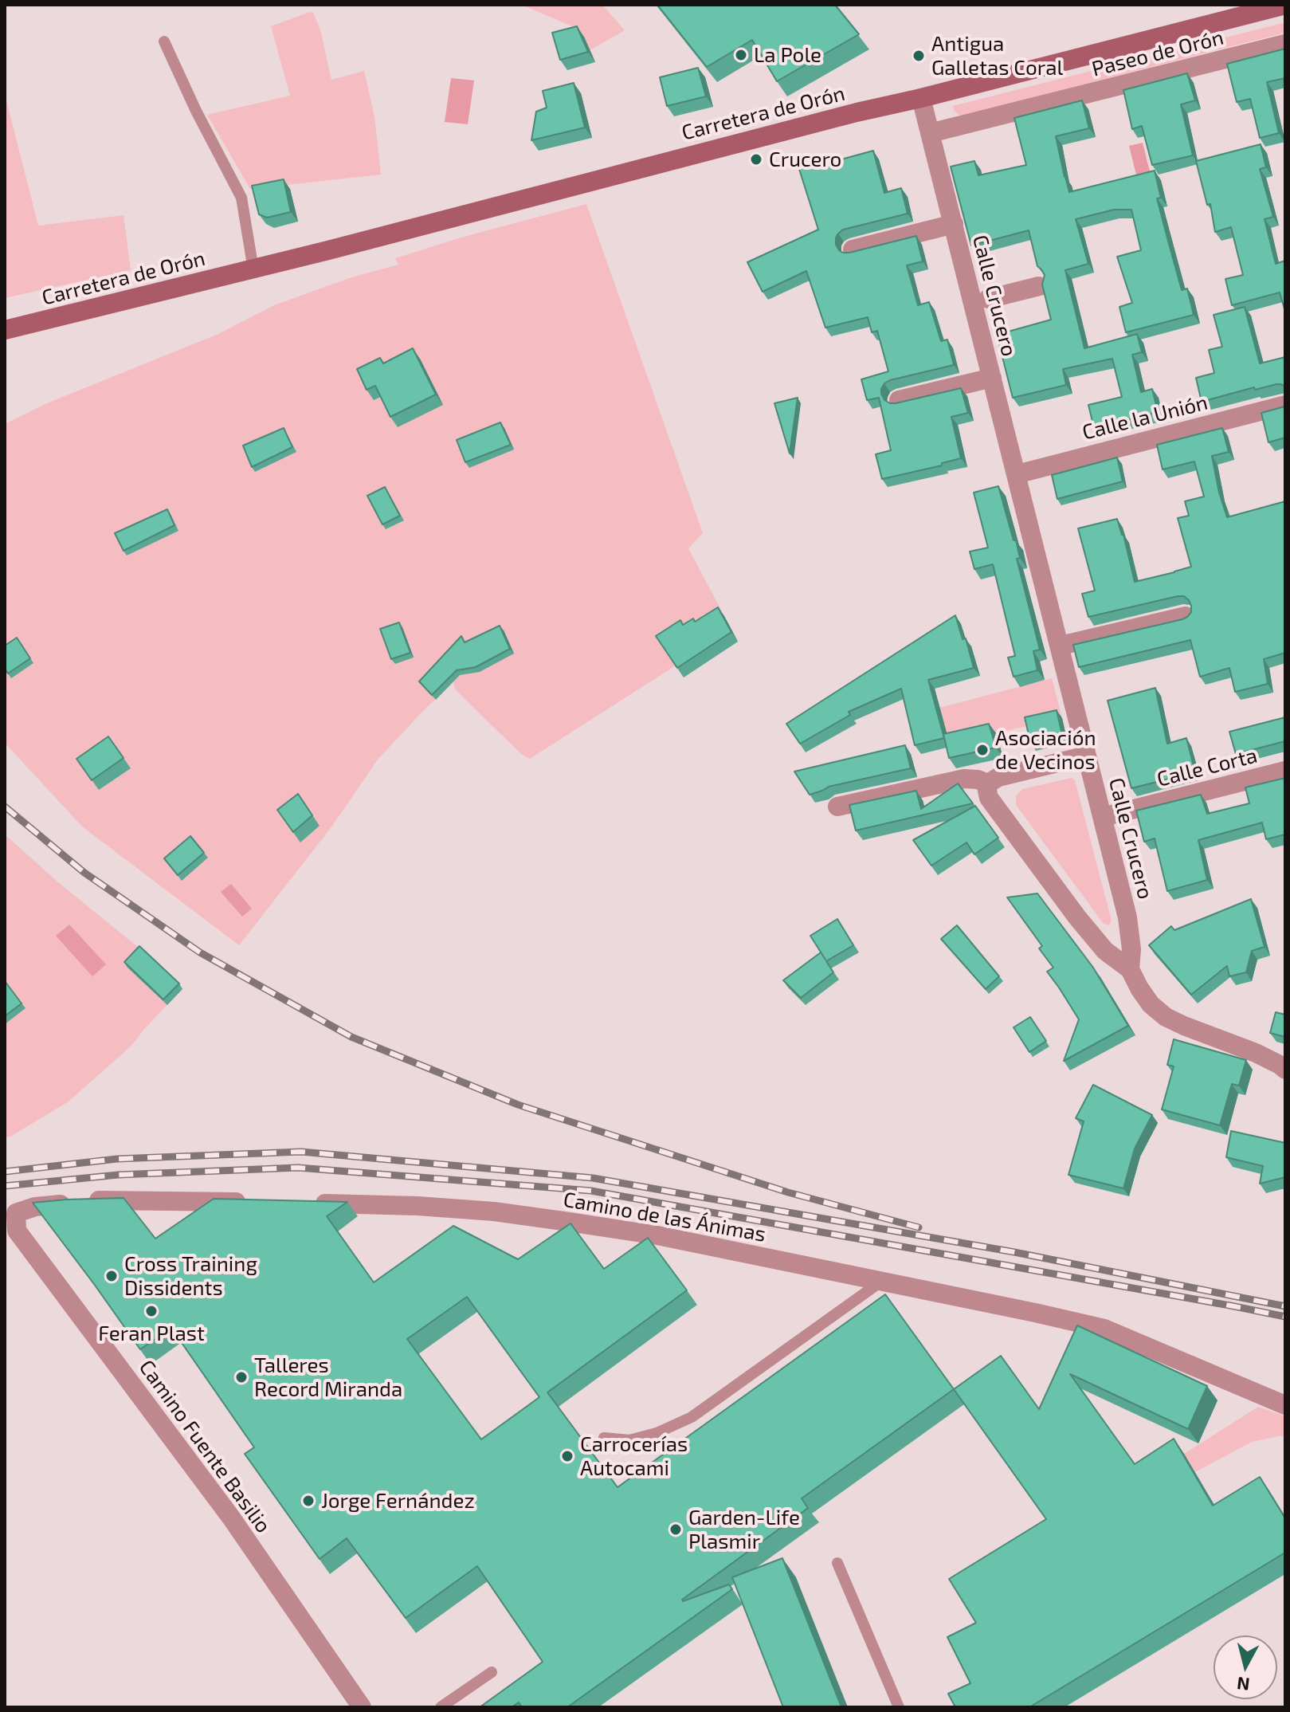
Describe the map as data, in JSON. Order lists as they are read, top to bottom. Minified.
{"streets":{"street":["Paseo de Orón","Carretera de Orón","Calle Crucero","Calle la Unión","Calle Corta","Camino de las Ánimas","Camino Fuente Basilio"]},"crossings":[["Paseo de Orón","Calle Crucero"],["Carretera de Orón","Calle Crucero"],["Calle Crucero","Calle la Unión"],["Calle Crucero","Calle Corta"]],"places":["La Pole","Antigua Galletas Coral","Crucero","Asociación de Vecinos","Cross Training Dissidents","Feran Plast","Talleres Record Miranda","Carrocerías Autocami","Jorge Fernández","Garden-Life Plasmir"],"north":"bottom"}
